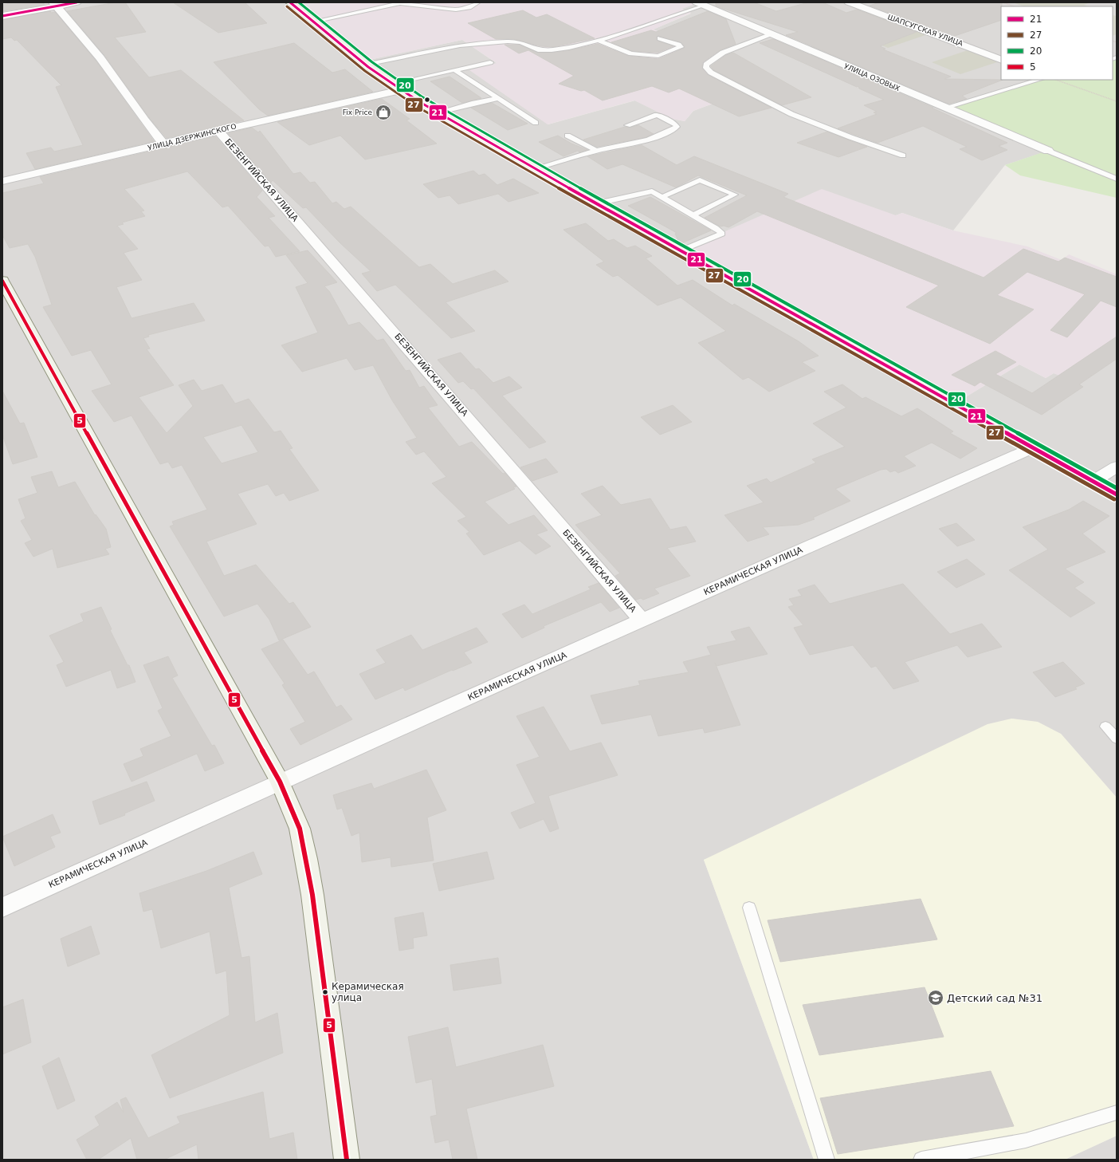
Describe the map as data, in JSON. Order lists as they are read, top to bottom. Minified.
{"streets":{"street":["ШАПСУГСКАЯ УЛИЦА","УЛИЦА ОЗОВЫХ","УЛИЦА ДЗЕРЖИНСКОГО","БЕЗЕНГИЙСКАЯ УЛИЦА","КЕРАМИЧЕСКАЯ УЛИЦА"]},"crossings":[["УЛИЦА ДЗЕРЖИНСКОГО","БЕЗЕНГИЙСКАЯ УЛИЦА"],["БЕЗЕНГИЙСКАЯ УЛИЦА","КЕРАМИЧЕСКАЯ УЛИЦА"]],"places":{"shop":["Fix Price"],"other":["Керамическая улица"],"school or university":["Детский сад №31"]},"lines":["transit line 21","transit line 20","transit line 27","transit line 5"],"legend":["21","27","20","5"]}
